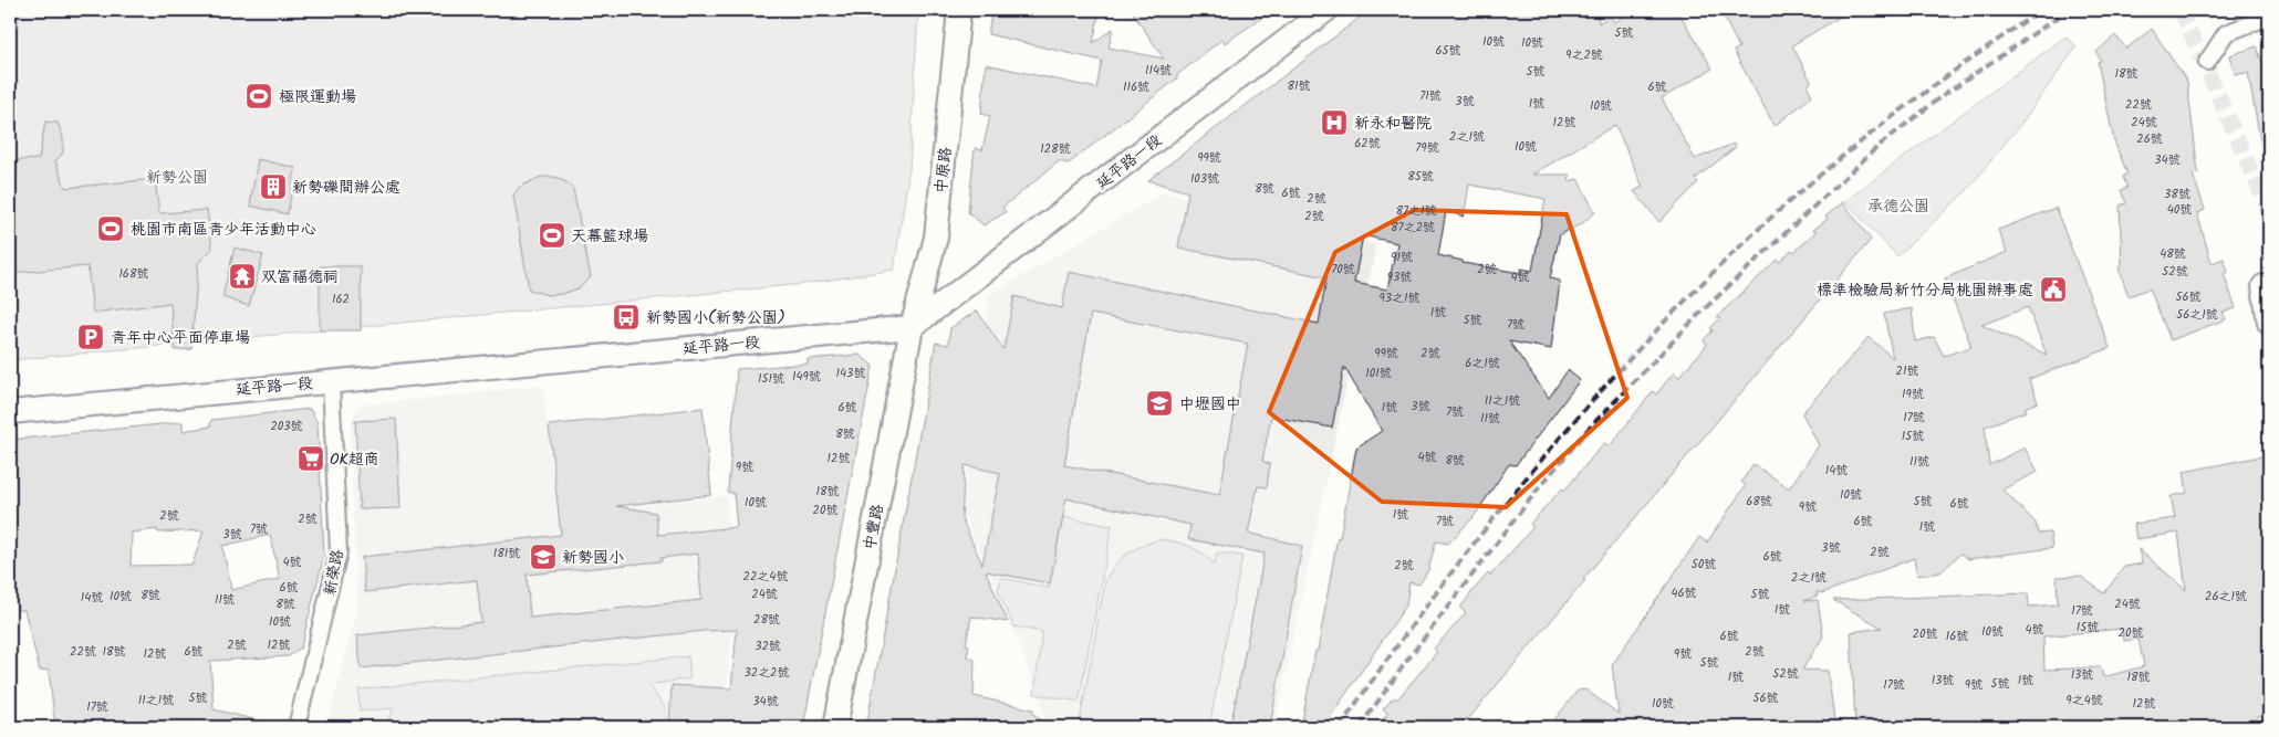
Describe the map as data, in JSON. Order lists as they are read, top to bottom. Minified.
{"streets":{"main road":["延平路一段","中原路","中豐路"],"street":["新榮路"]},"crossings":[["延平路一段","中原路"],["延平路一段","中豐路"],["延平路一段","新榮路"],["中原路","中豐路"]],"parks":["新勢公園","承德公園"],"places":{"sports":["極限運動場","桃園市南區青少年活動中心","天幕籃球場"],"hospital":["新永和醫院"],"building":["新勢礫間辦公處"],"temple":["双富福德祠"],"public building":["標準檢驗局新竹分局桃園辦事處"],"bus stop":["新勢國小(新勢公園)"],"parking":["青年中心平面停車場"],"school or university":["中壢國中","新勢國小"],"supermarket":["OK超商"]},"house_numbers":["5號","10號","10號","65號","9之2號","114號","5號","18號","81號","116號","6號","71號","3號","1號","22號","10號","12號","24號","2之1號","26號","62號","10號","79號","128號","99號","34號","85號","103號","8號","6號","38號","2號","40號","87之1號","2號","87之2號","48號","91號","70號","2號","52號","168號","93號","4號","56號","93之1號","162","1號","56之1號","5號","7號","99號","2號","6之1號","21號","143號","101號","149號","151號","19號","11之1號","3號","6號","1號","7號","17號","11號","203號","8號","15號","4號","12號","8號","11號","9號","14號","18號","10號","68號","5號","10號","6號","9號","20號","1號","2號","2號","7號","6號","1號","7號","3號","3號","2號","181號","6號","4號","50號","2號","22之4號","2之1號","6號","46號","24號","5號","8號","10號","26之1號","14號","11號","8號","24號","1號","17號","28號","10號","15號","4號","10號","20號","20號","6號","16號","2號","12號","32號","22號","18號","6號","2號","12號","9號","5號","32之2號","52號","13號","1號","18號","13號","1號","5號","17號","9號","5號","56號","11之1號","9之4號","34號","10號","12號","17號"]}
